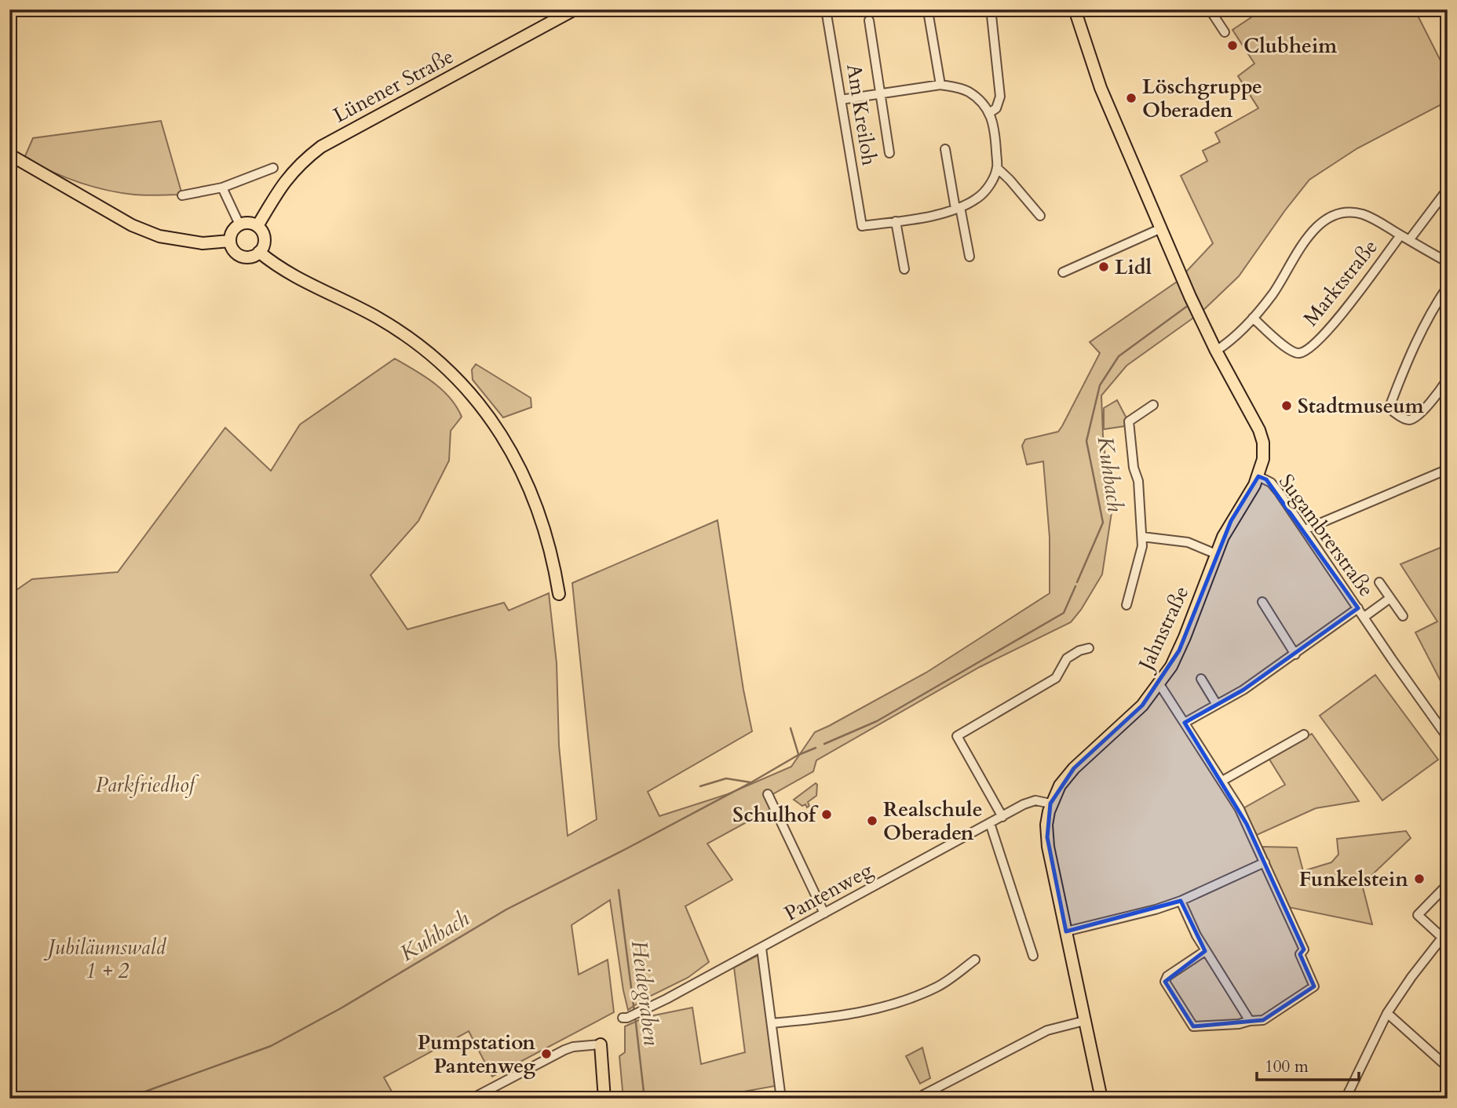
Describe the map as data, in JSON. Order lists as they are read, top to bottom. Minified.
{"streets":{"main road":["Lünener Straße","Jahnstraße"],"street":["Am Kreiloh","Marktstraße","Sugambrerstraße","Pantenweg"]},"crossings":[["Sugambrerstraße","Jahnstraße"],["Jahnstraße","Pantenweg"]],"water":["Kuhbach","Heidegraben"],"parks":["Parkfriedhof","Jubiläumswald 1 + 2"],"places":["Clubheim","Löschgruppe Oberaden","Lidl","Stadtmuseum","Schulhof","Realschule Oberaden","Funkelstein","Pumpstation Pantenweg"],"scale_bar":"100 m"}
